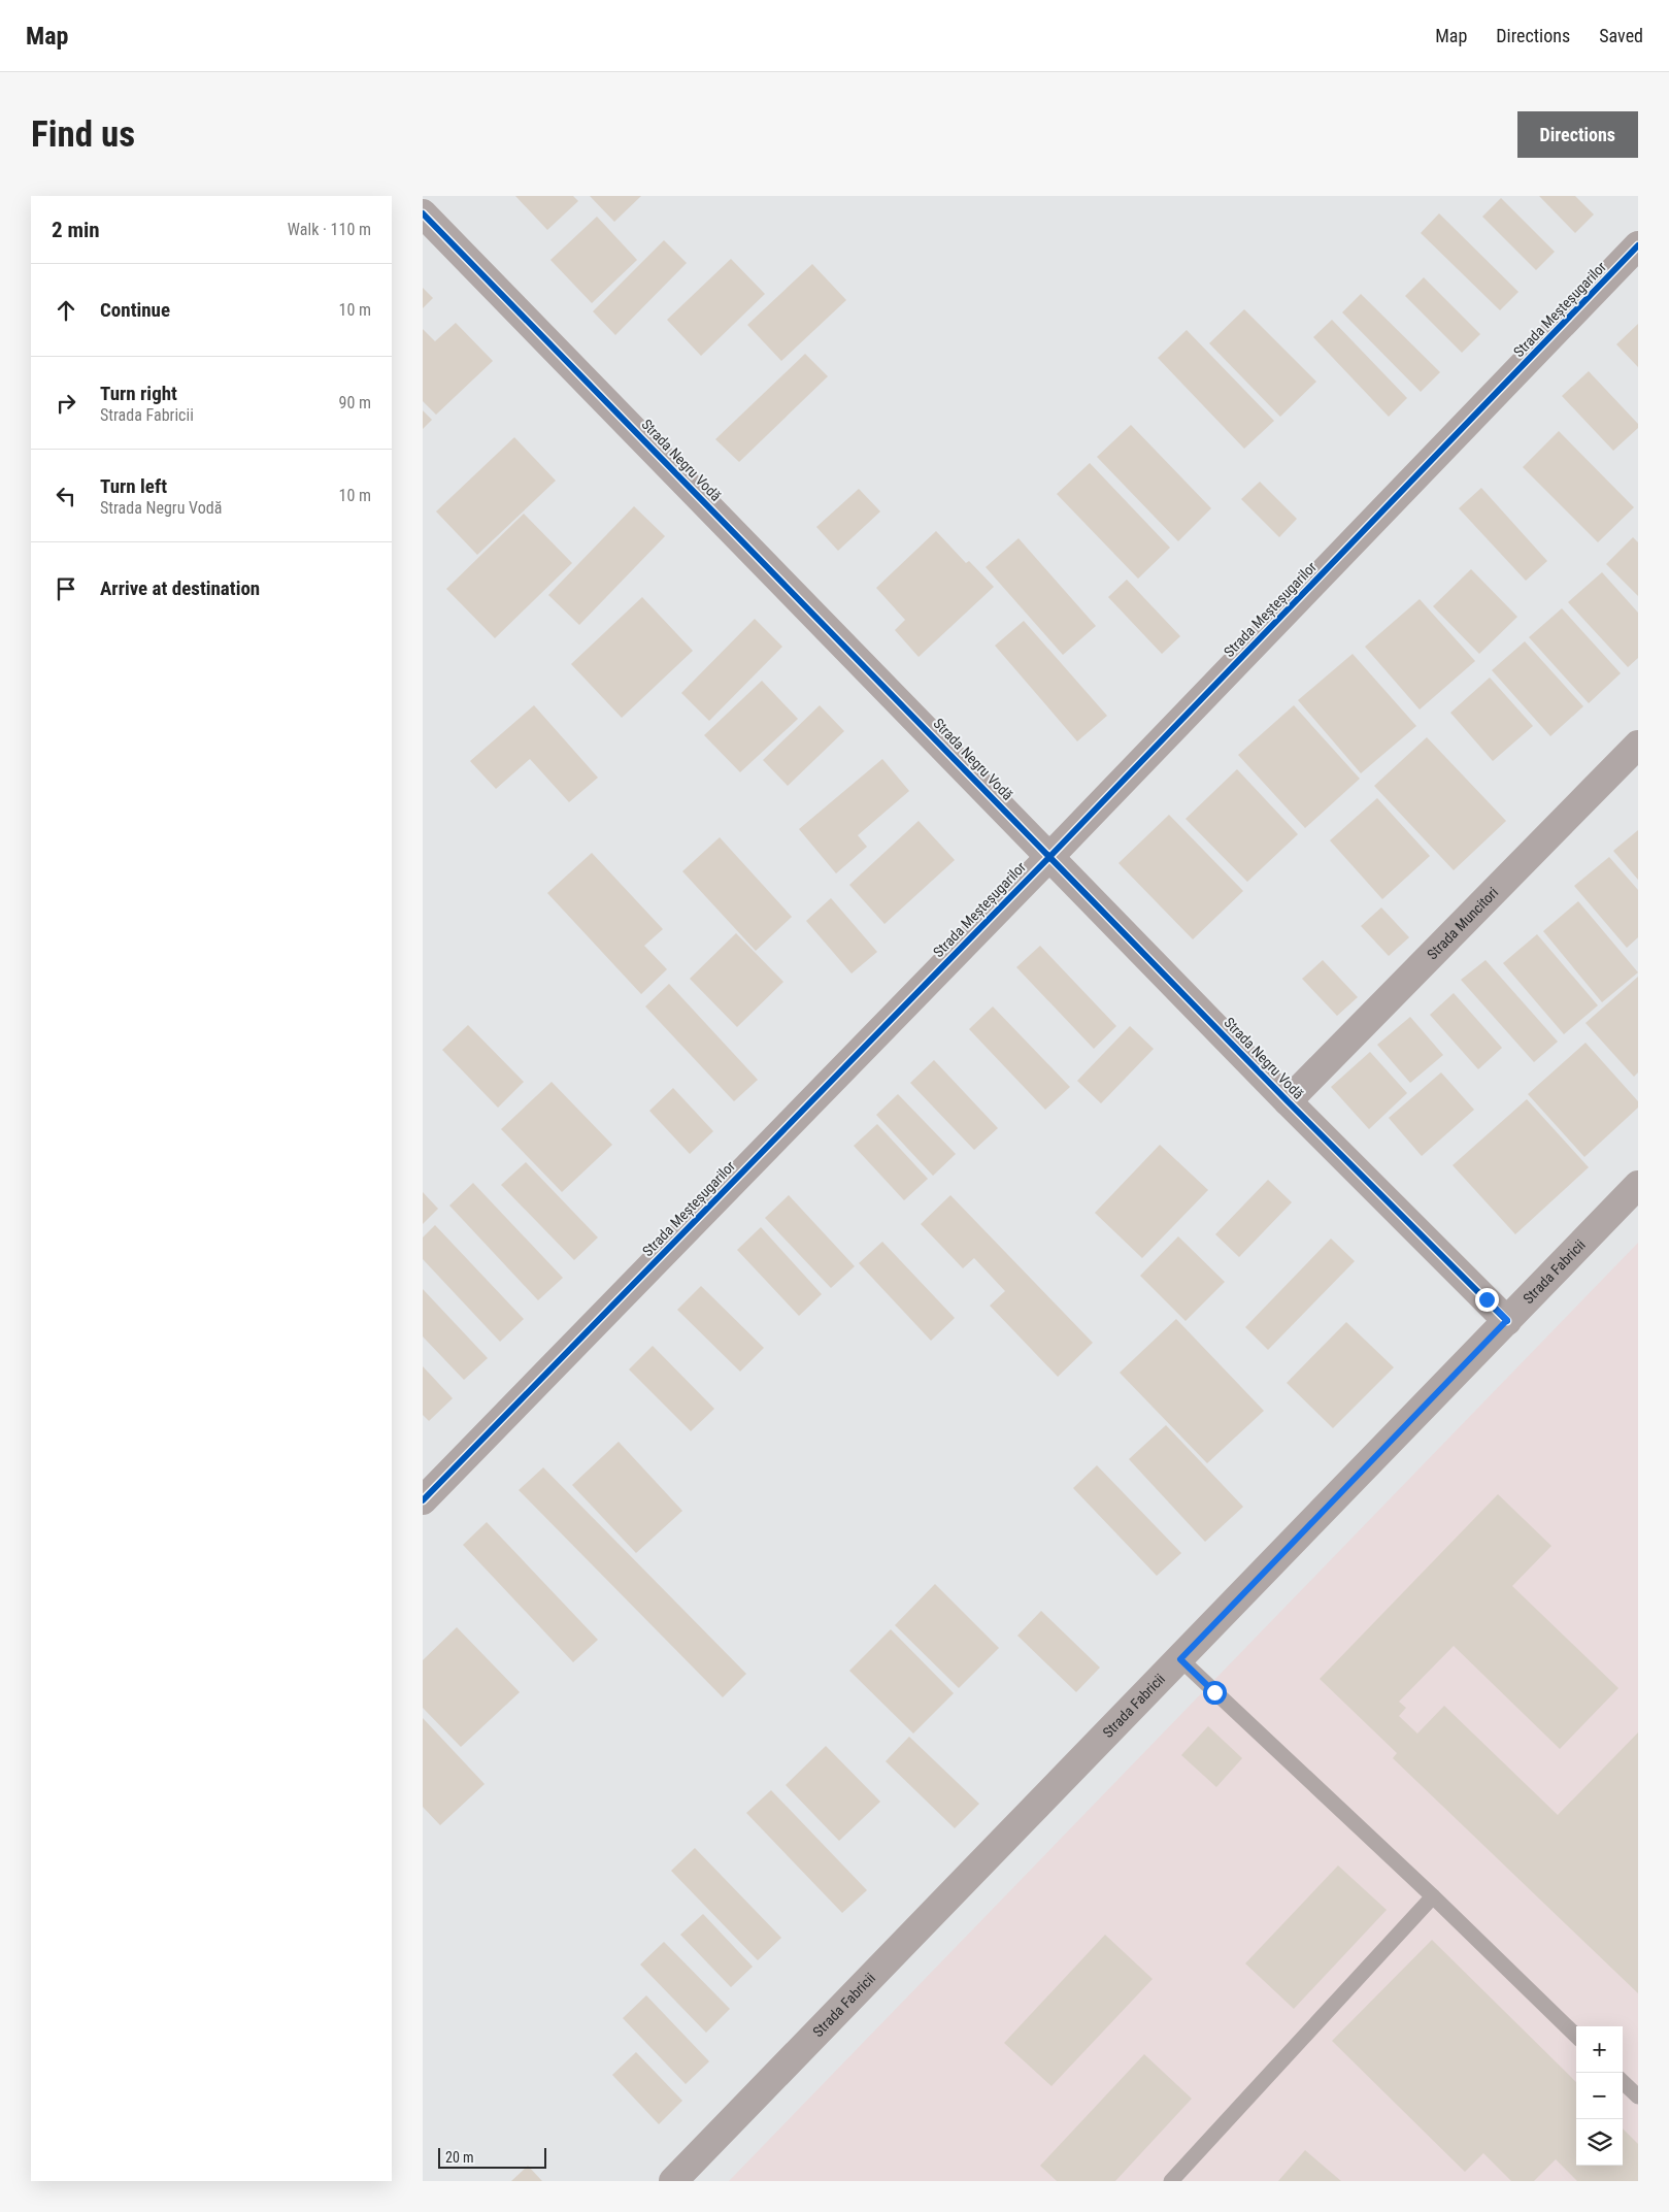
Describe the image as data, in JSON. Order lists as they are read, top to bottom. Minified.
{"streets":{"street":["Strada Meșteșugarilor","Strada Negru Vodă","Strada Muncitori","Strada Fabricii"]},"crossings":[["Strada Meșteșugarilor","Strada Negru Vodă"],["Strada Negru Vodă","Strada Muncitori"],["Strada Negru Vodă","Strada Fabricii"]],"scale_bar":"20 m","page":{"header":"Map","nav":["Map","Directions","Saved"],"buttons":"Directions","title":"Find us","heading":["2 min","Walk · 110 m"],"list":[["Continue","10 m"],["Turn right","Strada Fabricii","90 m"],["Turn left","Strada Negru Vodă","10 m"],"Arrive at destination"],"map_buttons":["+","−"],"scale":"20 m"}}
